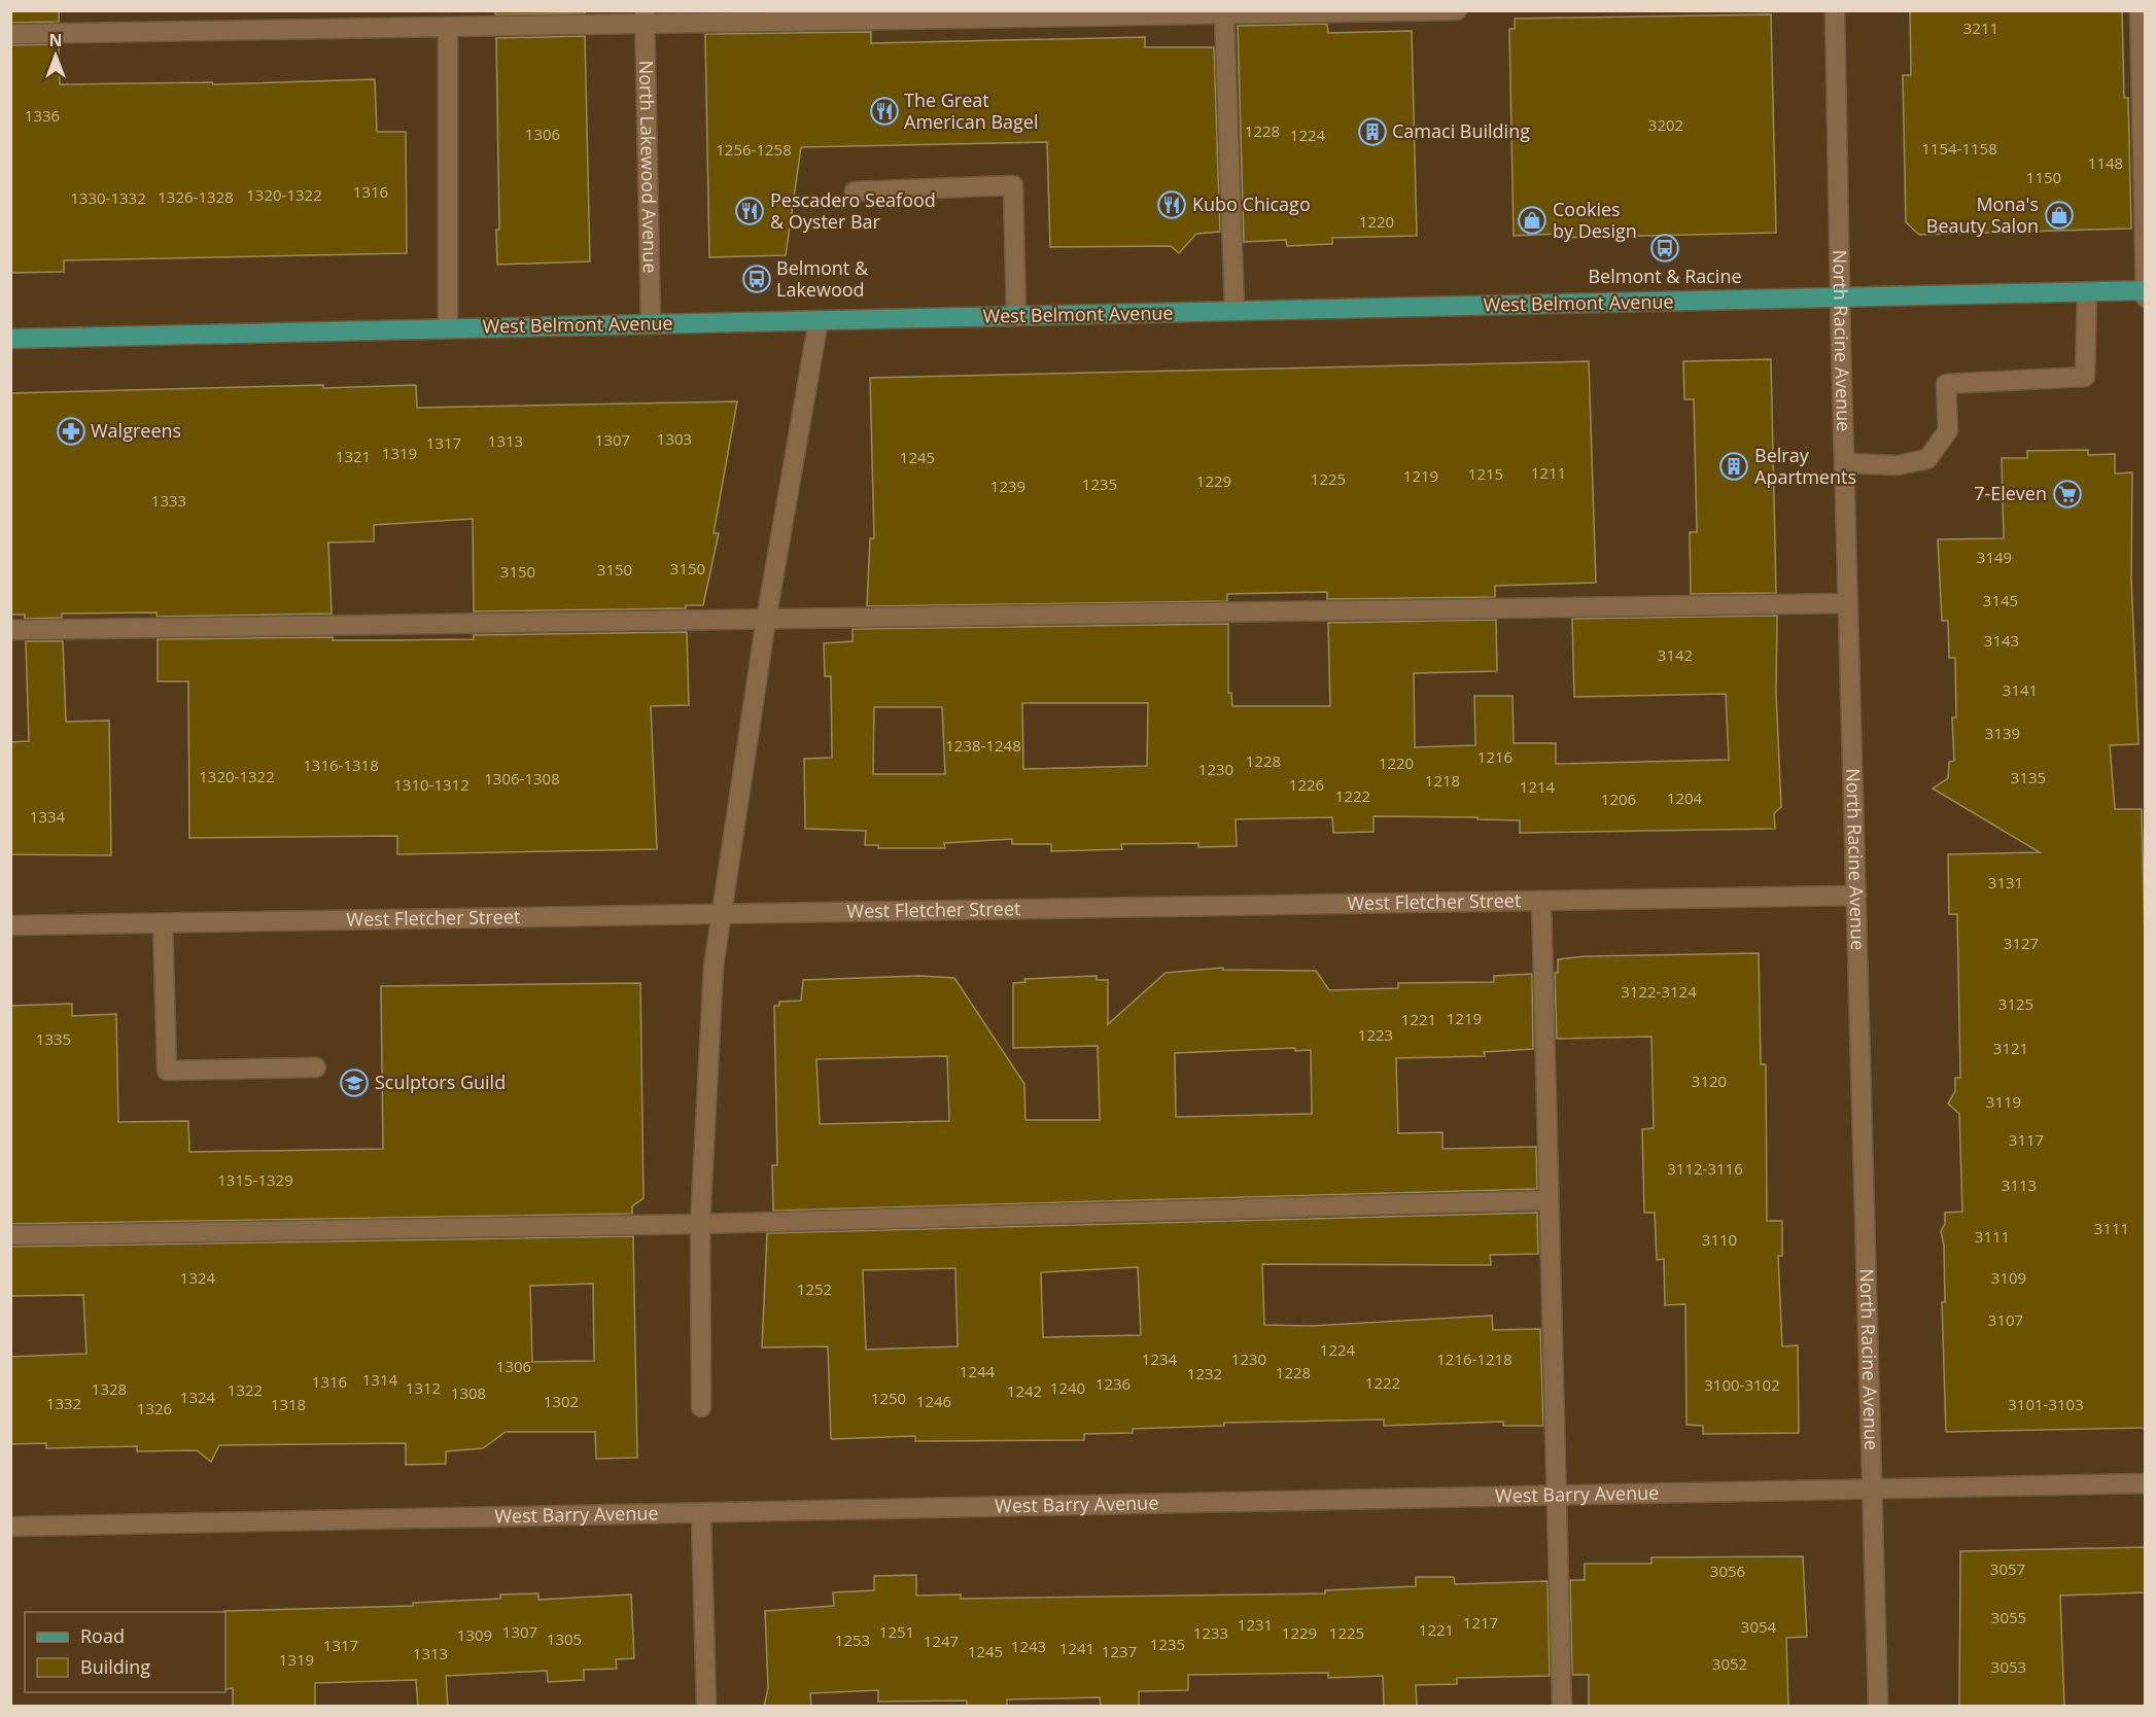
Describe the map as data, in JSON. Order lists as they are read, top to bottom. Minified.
{"streets":{"main road":["West Belmont Avenue"],"street":["North Lakewood Avenue","North Racine Avenue","West Fletcher Street","West Barry Avenue"]},"crossings":[["North Lakewood Avenue","West Belmont Avenue"],["West Belmont Avenue","North Racine Avenue"],["North Racine Avenue","West Fletcher Street"],["North Racine Avenue","West Barry Avenue"]],"places":{"restaurant":["The Great American Bagel","Kubo Chicago","Pescadero Seafood & Oyster Bar"],"building":["Camaci Building","Belray Apartments"],"shop":["Mona's Beauty Salon","Cookies by Design"],"bus stop":["Belmont & Racine","Belmont & Lakewood"],"pharmacy":["Walgreens"],"supermarket":["7-Eleven"],"school or university":["Sculptors Guild"]},"house_numbers":["3211","1336","3202","1228","1306","1224","1154-1158","1256-1258","1148","1150","1316","1320-1322","1326-1328","1330-1332","1220","1303","1307","1313","1317","1319","1321","1245","1211","1215","1219","1225","1229","1235","1239","1333","3149","3150","3150","3150","3145","3143","3142","3141","3139","1238-1248","1216","1228","1220","1316-1318","1230","1320-1322","3135","1306-1308","1218","1310-1312","1226","1214","1222","1204","1206","1334","3131","3127","3122-3124","3125","1219","1221","1223","1335","3121","3120","3119","3117","3112-3116","1315-1329","3113","3111","3111","3110","1324","3109","1252","3107","1224","1234","1230","1216-1218","1306","1244","1228","1232","1314","1316","1222","1236","3100-3102","1312","1240","1328","1322","1242","1308","1324","1250","1302","1246","1332","1318","3101-3103","1326","3057","3056","3055","1217","1231","3054","1221","1307","1251","1233","1229","1225","1309","1305","1253","1247","1235","1317","1243","1241","1245","1237","1313","1319","3052","3053"],"legend":["Road","Building"],"north":"top"}
